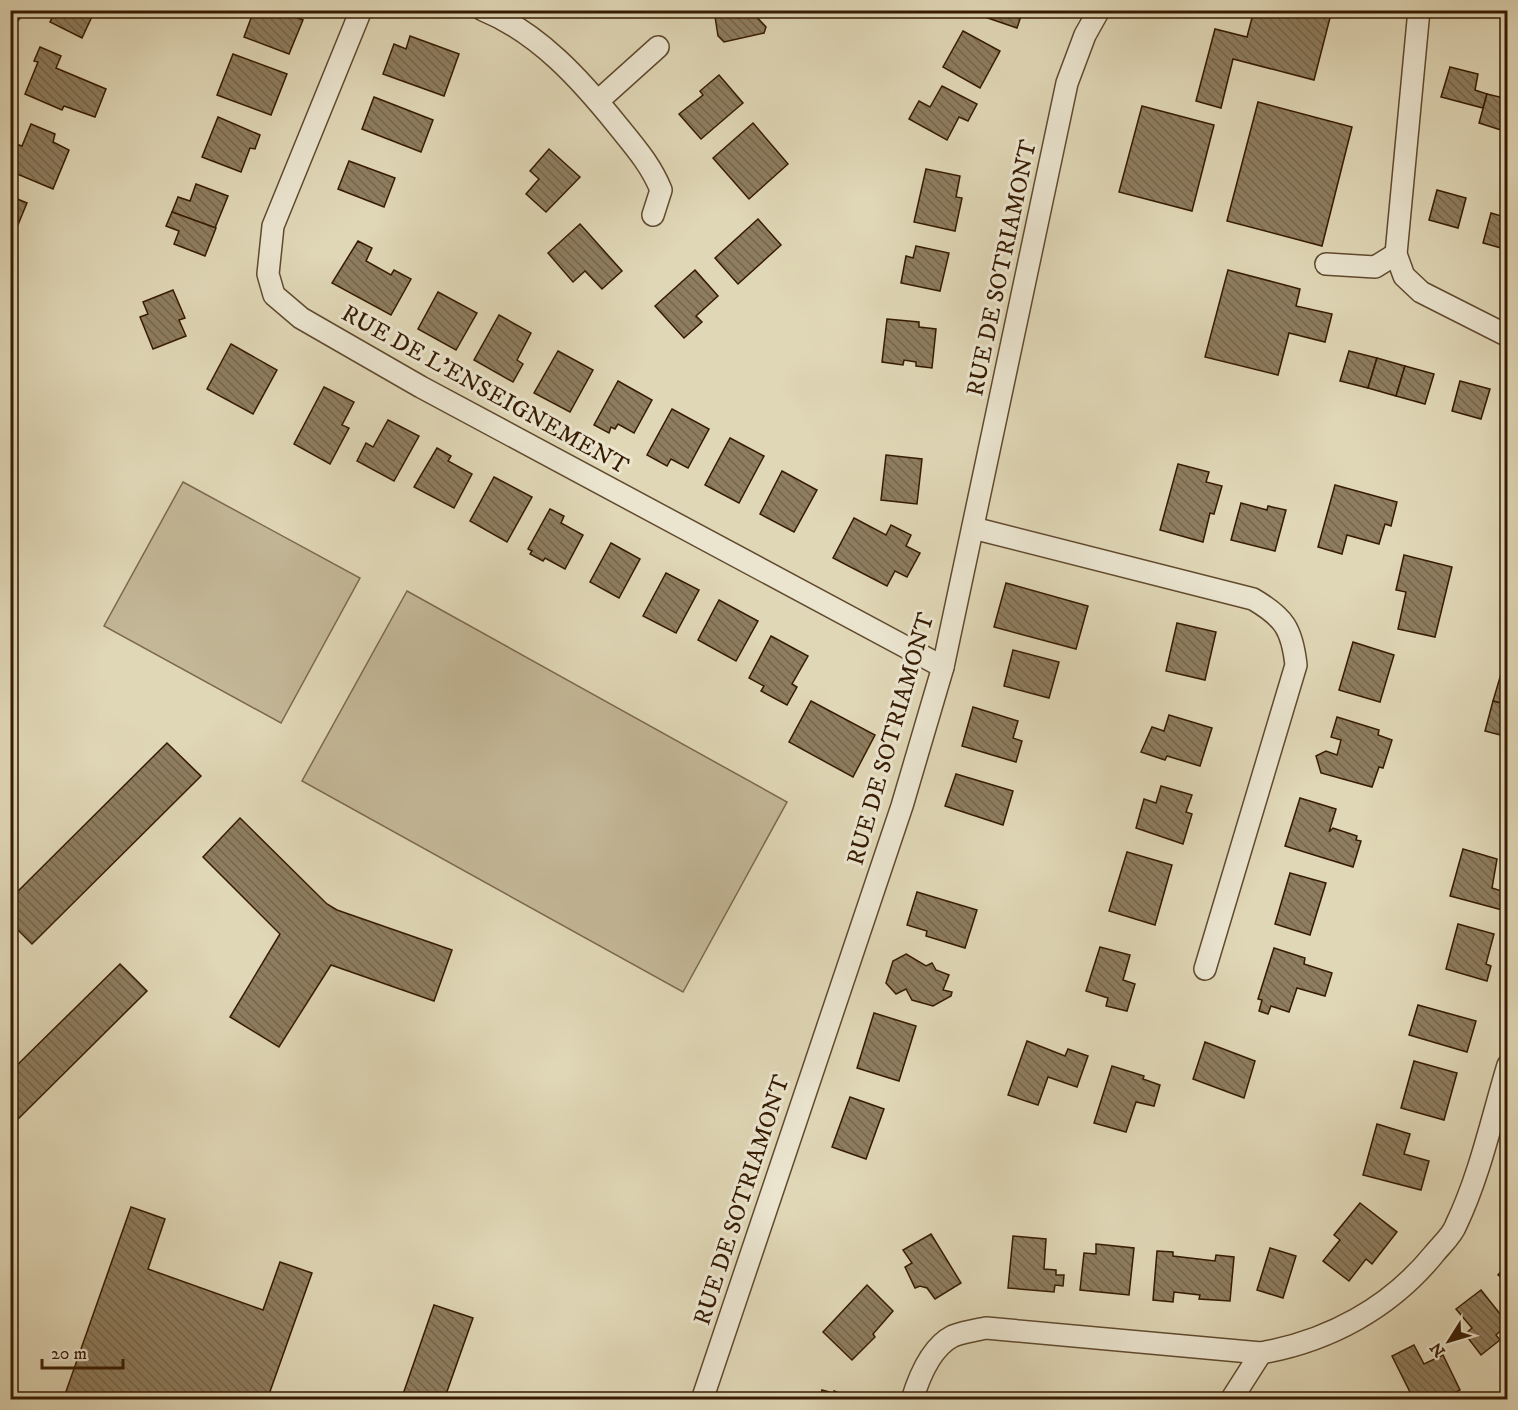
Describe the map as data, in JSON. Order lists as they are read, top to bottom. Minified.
{"streets":{"street":["RUE DE SOTRIAMONT","RUE DE L'ENSEIGNEMENT"]},"crossings":[["RUE DE SOTRIAMONT","RUE DE L'ENSEIGNEMENT"]],"scale_bar":"20 m","north":"bottom left"}
